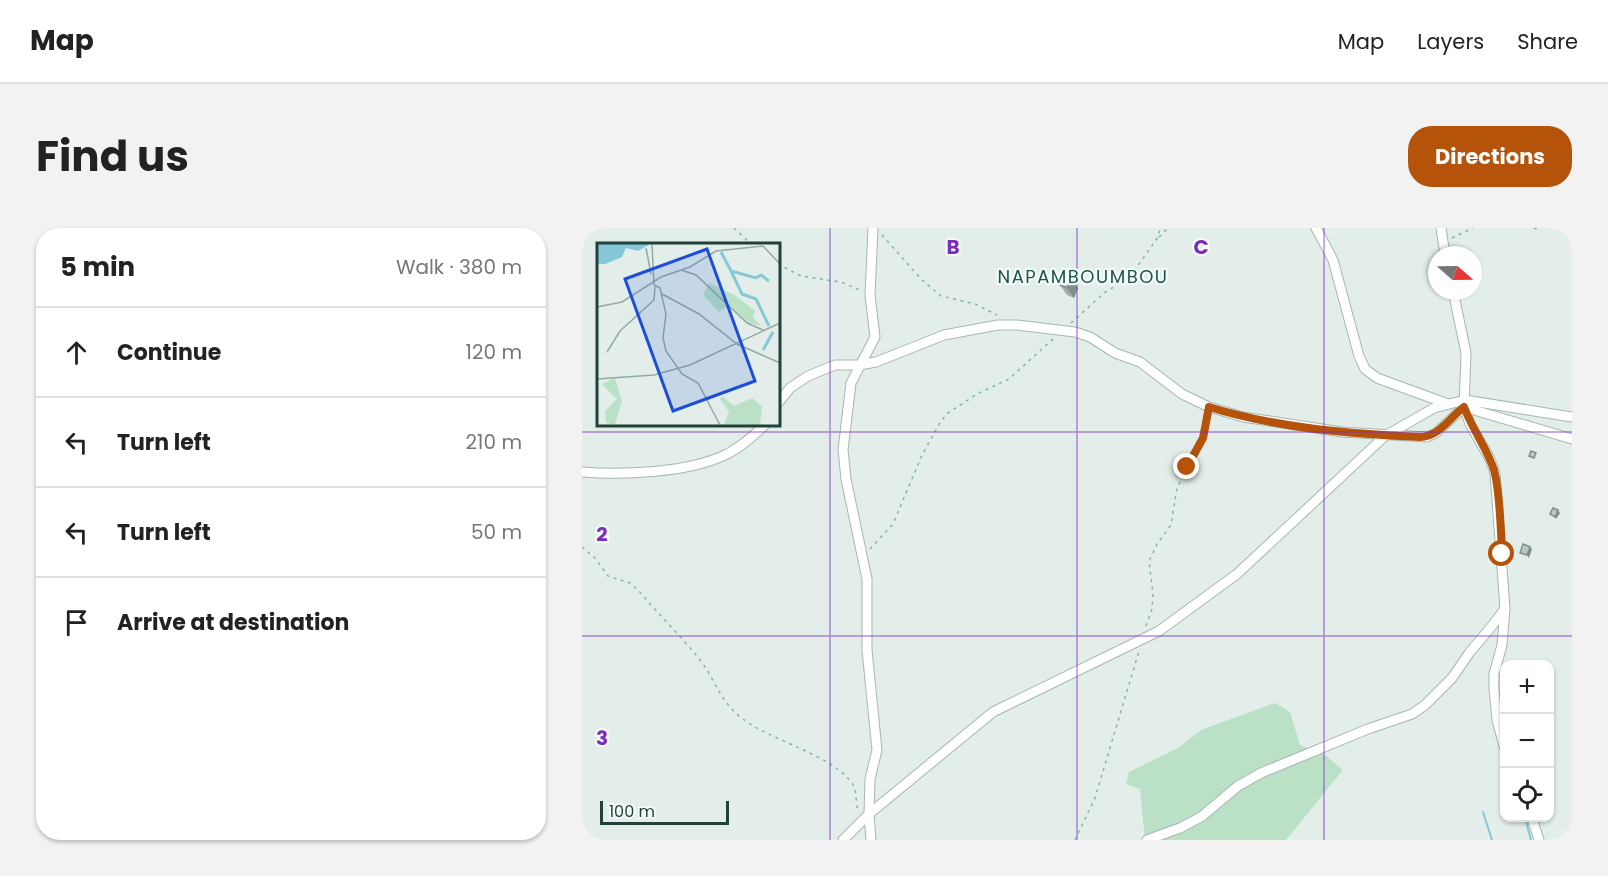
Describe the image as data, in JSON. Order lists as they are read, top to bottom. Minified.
{"districts":["NAPAMBOUMBOU"],"scale_bar":"100 m","north":"right","page":{"header":"Map","nav":["Map","Layers","Share"],"title":"Find us","buttons":"Directions","heading":["5 min","Walk · 380 m"],"list":[["Continue","120 m"],["Turn left","210 m"],["Turn left","50 m"],"Arrive at destination"],"map_buttons":["+","−"],"scale":"100 m"},"grid":{"columns":["B","C"],"rows":["2","3"]}}
